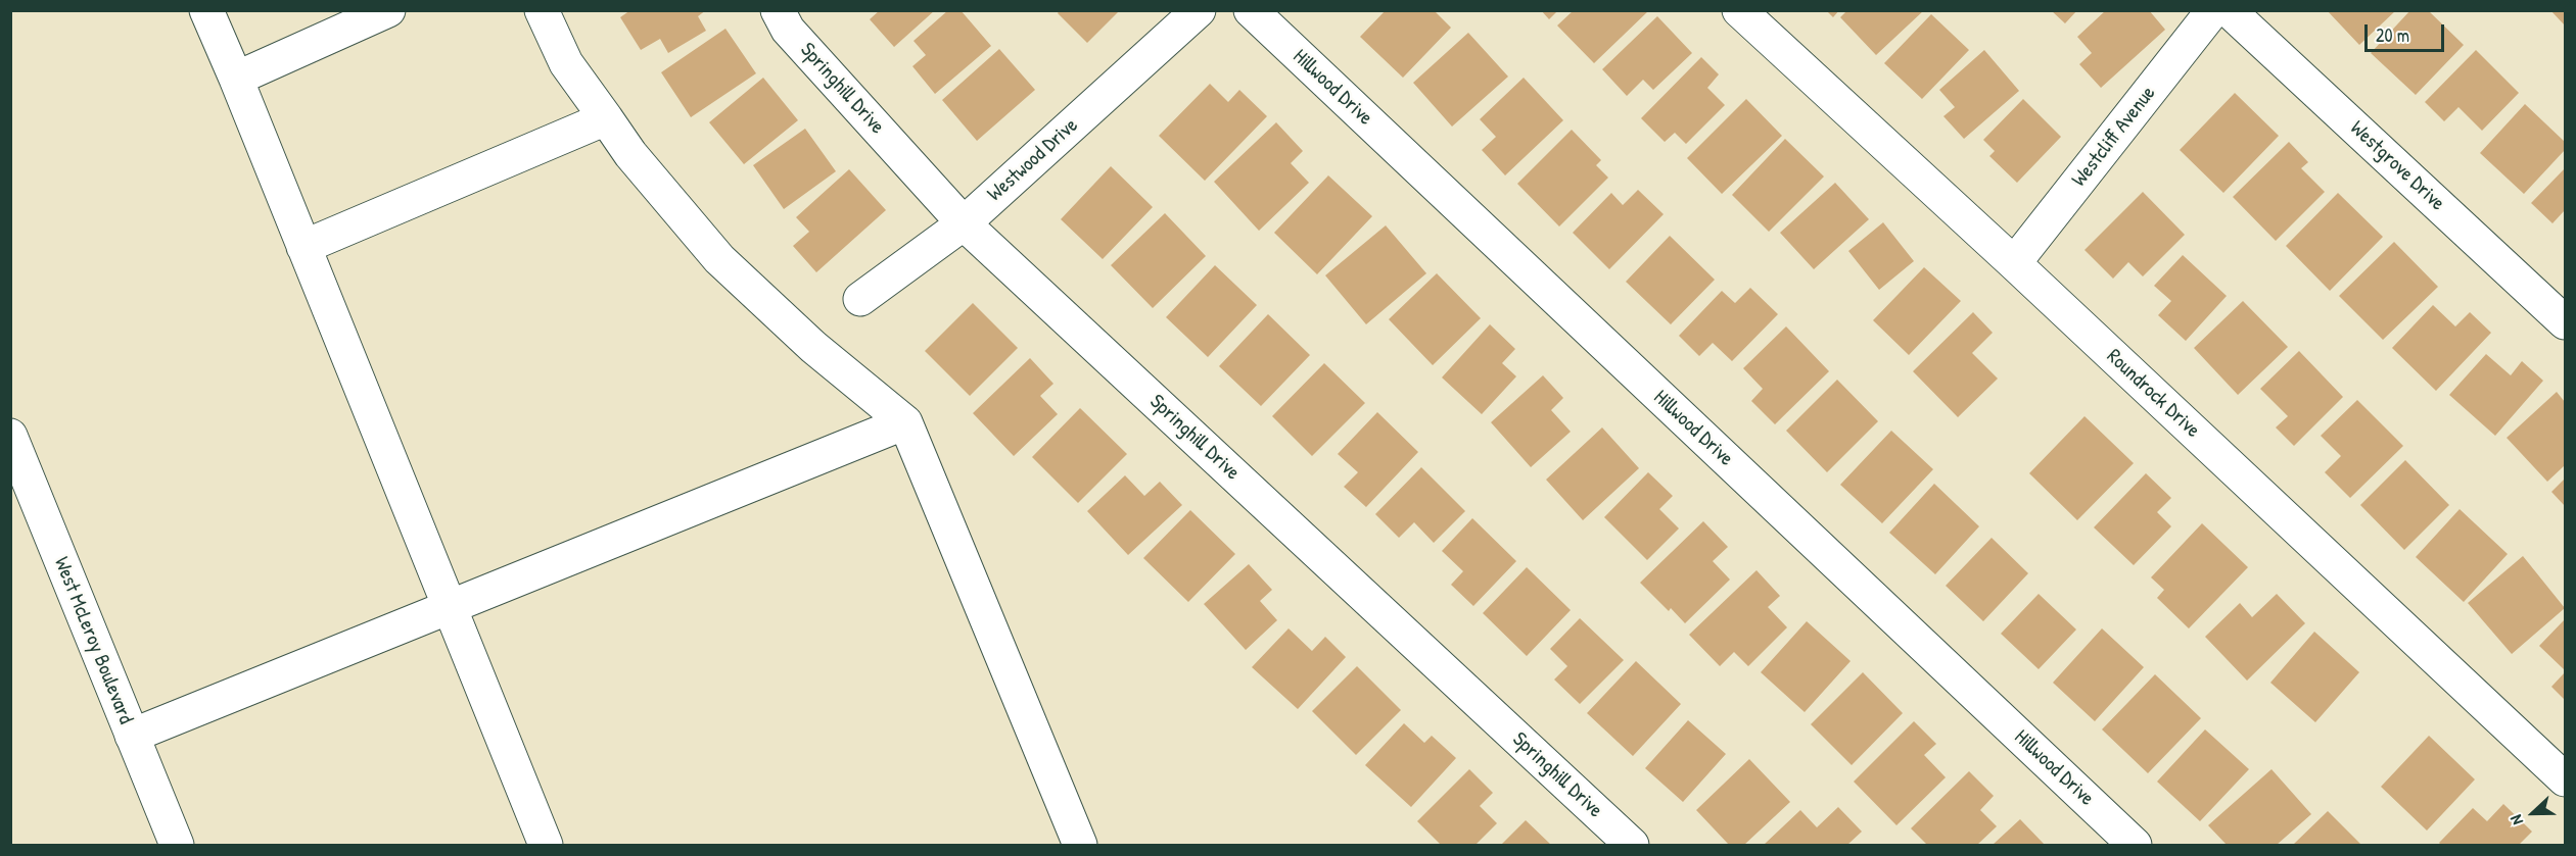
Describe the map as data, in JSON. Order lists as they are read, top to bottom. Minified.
{"streets":{"street":["Hillwood Drive","Springhill Drive","Westcliff Avenue","Westwood Drive","Westgrove Drive","Roundrock Drive","West McLeroy Boulevard"]},"crossings":[["Springhill Drive","Westwood Drive"],["Westcliff Avenue","Roundrock Drive"]],"scale_bar":"20 m","north":"left"}
